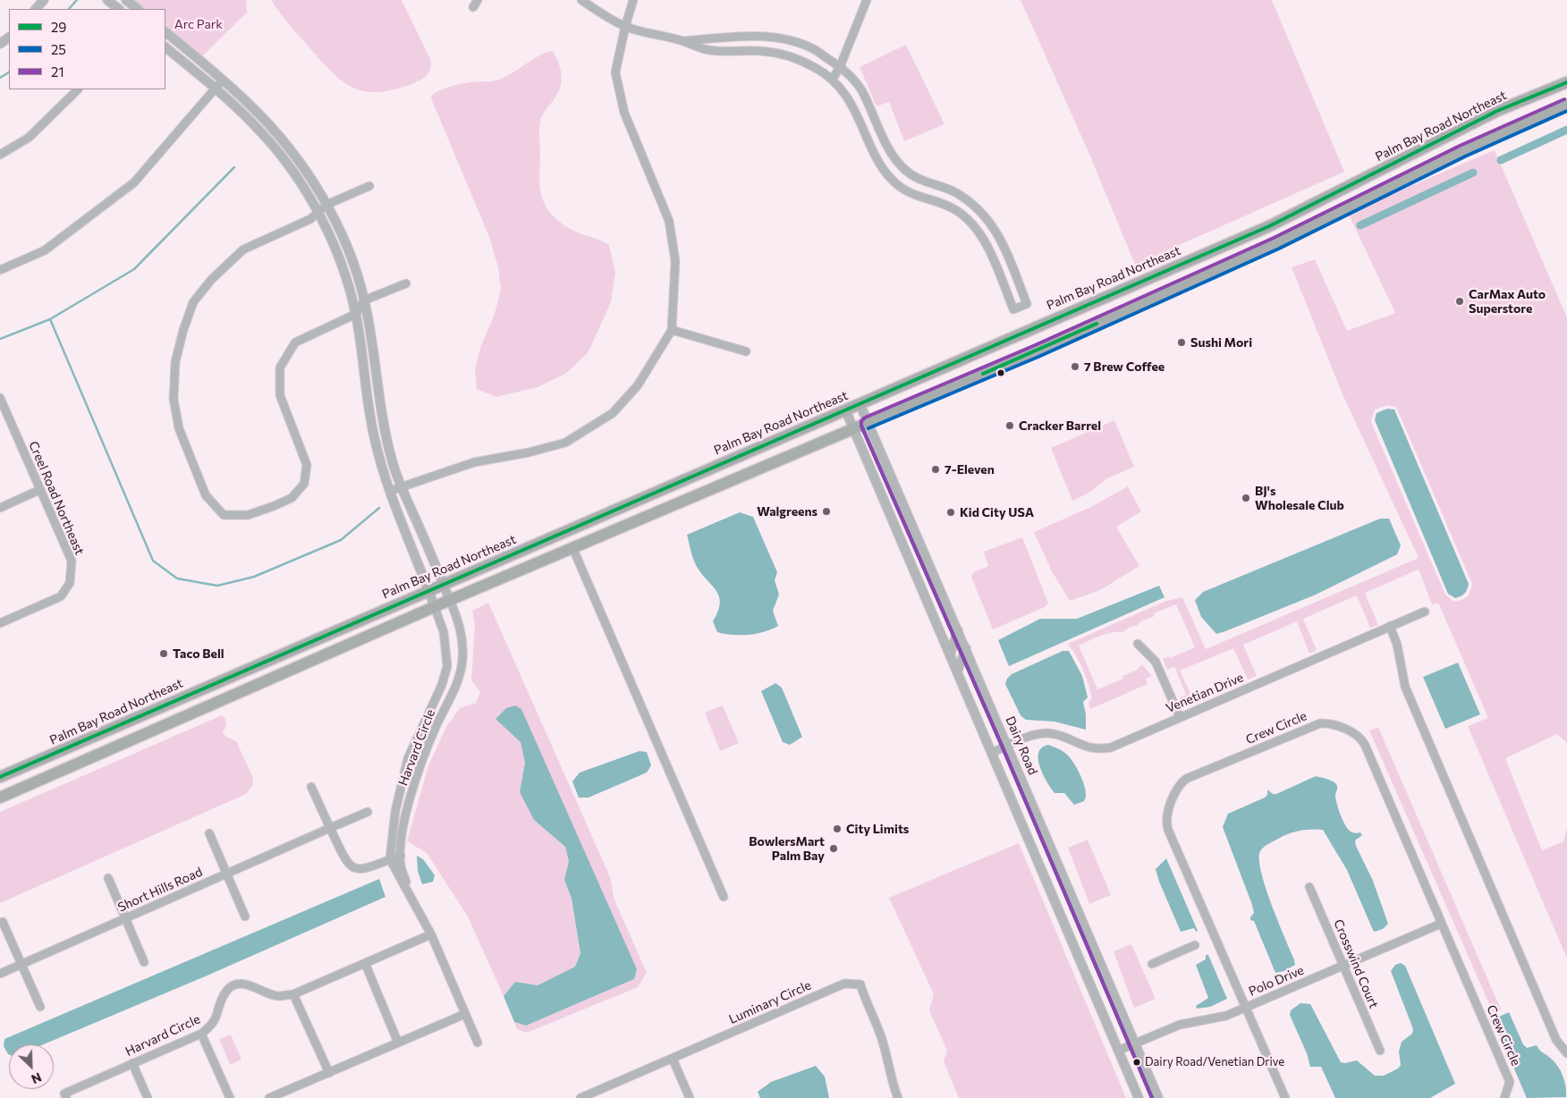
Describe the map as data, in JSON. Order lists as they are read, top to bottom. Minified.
{"streets":{"main road":["Palm Bay Road Northeast"],"street":["Creel Road Northeast","Venetian Drive","Crew Circle","Dairy Road","Harvard Circle","Short Hills Road","Crosswind Court","Polo Drive","Luminary Circle"]},"crossings":[["Palm Bay Road Northeast","Dairy Road"],["Venetian Drive","Dairy Road"],["Crew Circle","Polo Drive"],["Dairy Road","Polo Drive"],["Crosswind Court","Polo Drive"]],"parks":["Arc Park"],"places":["CarMax Auto Superstore","Sushi Mori","7 Brew Coffee","Cracker Barrel","7-Eleven","BJ's Wholesale Club","Walgreens","Kid City USA","Taco Bell","City Limits","BowlersMart Palm Bay","Dairy Road/Venetian Drive"],"lines":["transit line 29","transit line 21","transit line 25"],"legend":["29","25","21"],"north":"bottom right"}
